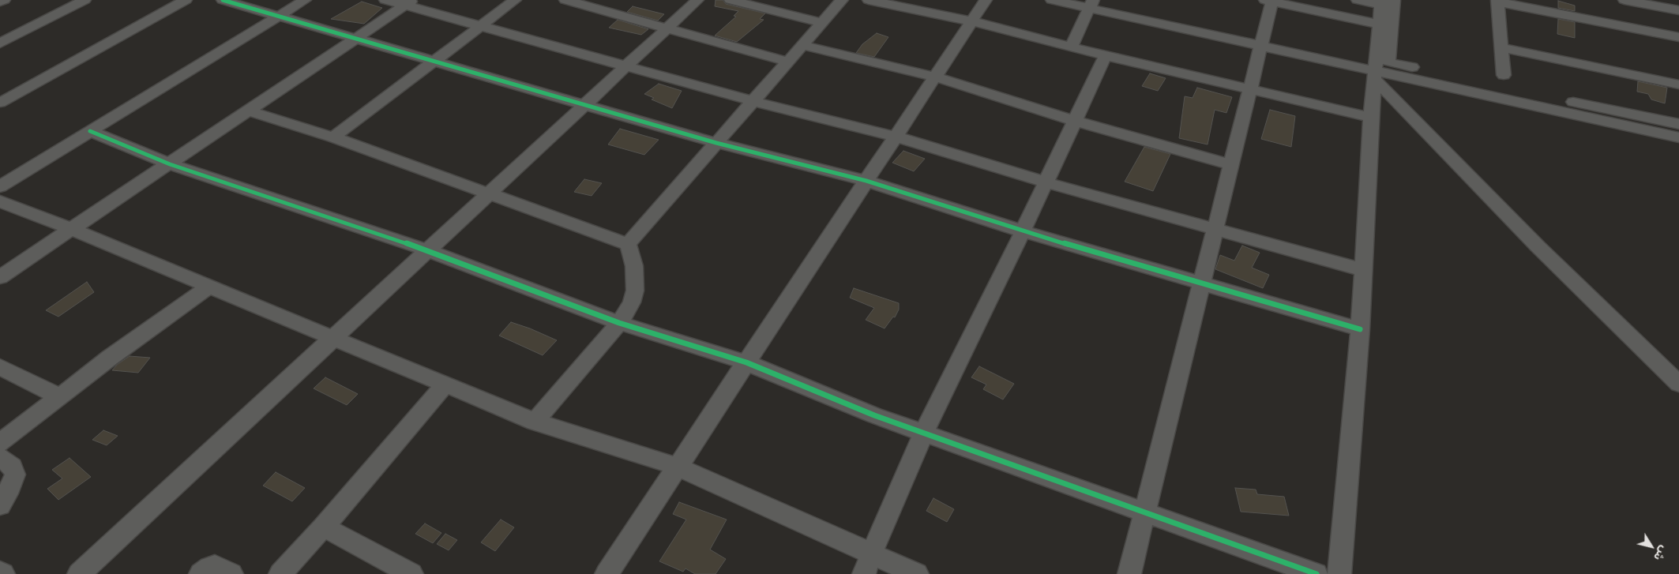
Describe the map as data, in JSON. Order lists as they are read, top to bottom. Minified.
{"north":"bottom right"}
